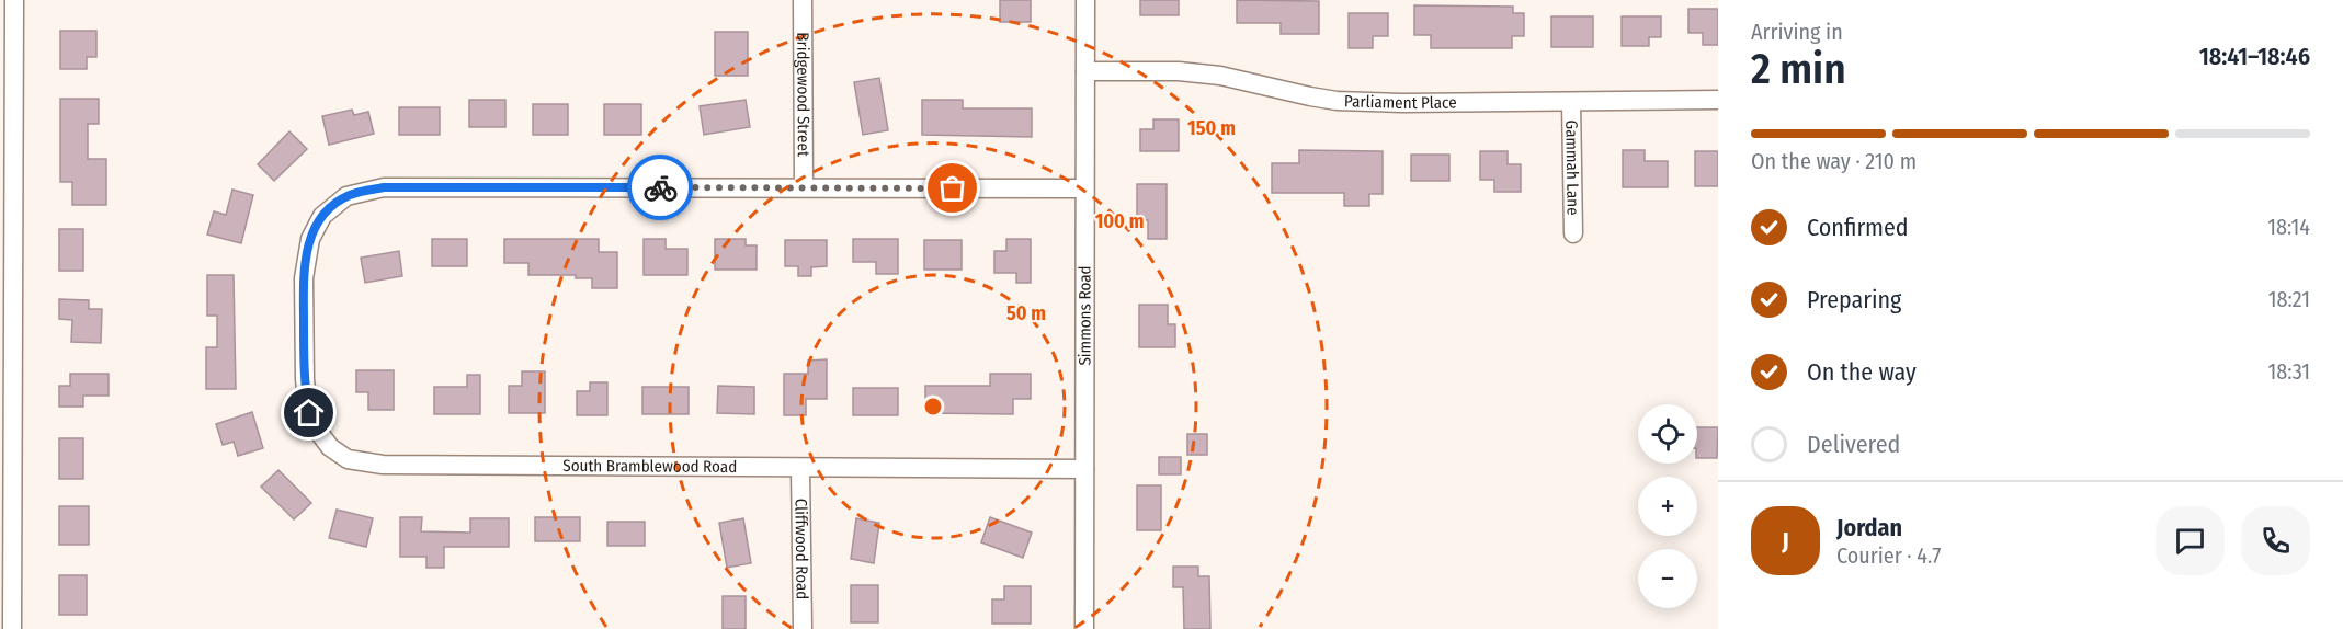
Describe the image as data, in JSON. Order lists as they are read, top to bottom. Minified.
{"streets":{"street":["Bridgewood Street","Parliament Place","Gammah Lane","Simmons Road","South Bramblewood Road","Cliffwood Road"]},"crossings":[["Bridgewood Street","South Bramblewood Road"],["Parliament Place","Gammah Lane"],["Parliament Place","Simmons Road"],["Simmons Road","South Bramblewood Road"],["South Bramblewood Road","Cliffwood Road"]],"page":{"heading":["2 min","Arriving in","18:41–18:46"],"panel":["Jordan","Courier · 4.7"],"bar":"On the way · 210 m","list":[["Confirmed","18:14"],["Preparing","18:21"],["On the way","18:31"],"Delivered"],"map_buttons":["+","−"],"round":"J"},"rings":["150 m","100 m","50 m"]}
